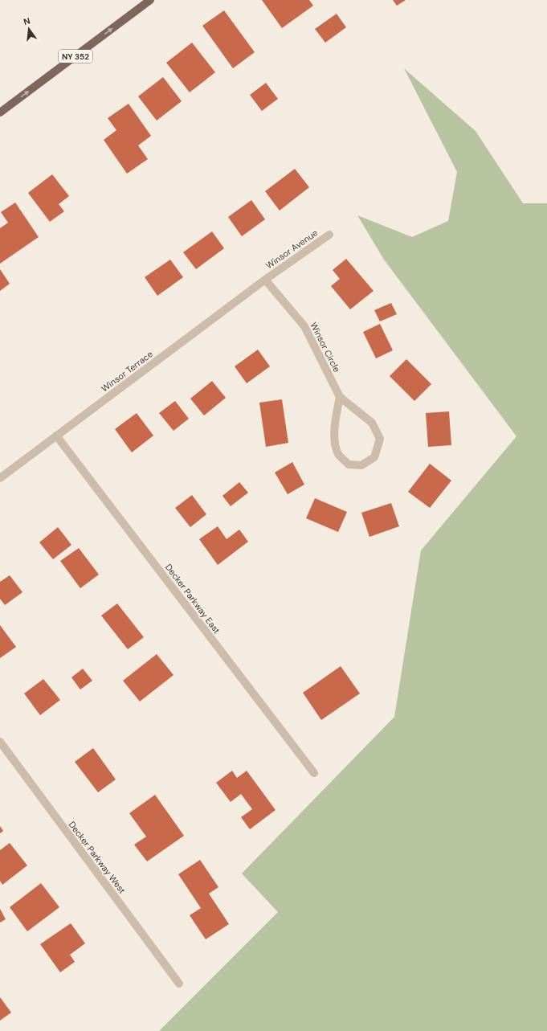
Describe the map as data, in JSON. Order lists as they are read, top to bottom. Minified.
{"streets":{"main road":["NY 352"],"street":["Winsor Avenue","Winsor Circle","Winsor Terrace","Decker Parkway East","Decker Parkway West"]},"crossings":[["Winsor Avenue","Winsor Circle"],["Winsor Avenue","Winsor Terrace"],["Winsor Circle","Winsor Terrace"],["Winsor Terrace","Decker Parkway East"]],"north":"top"}
